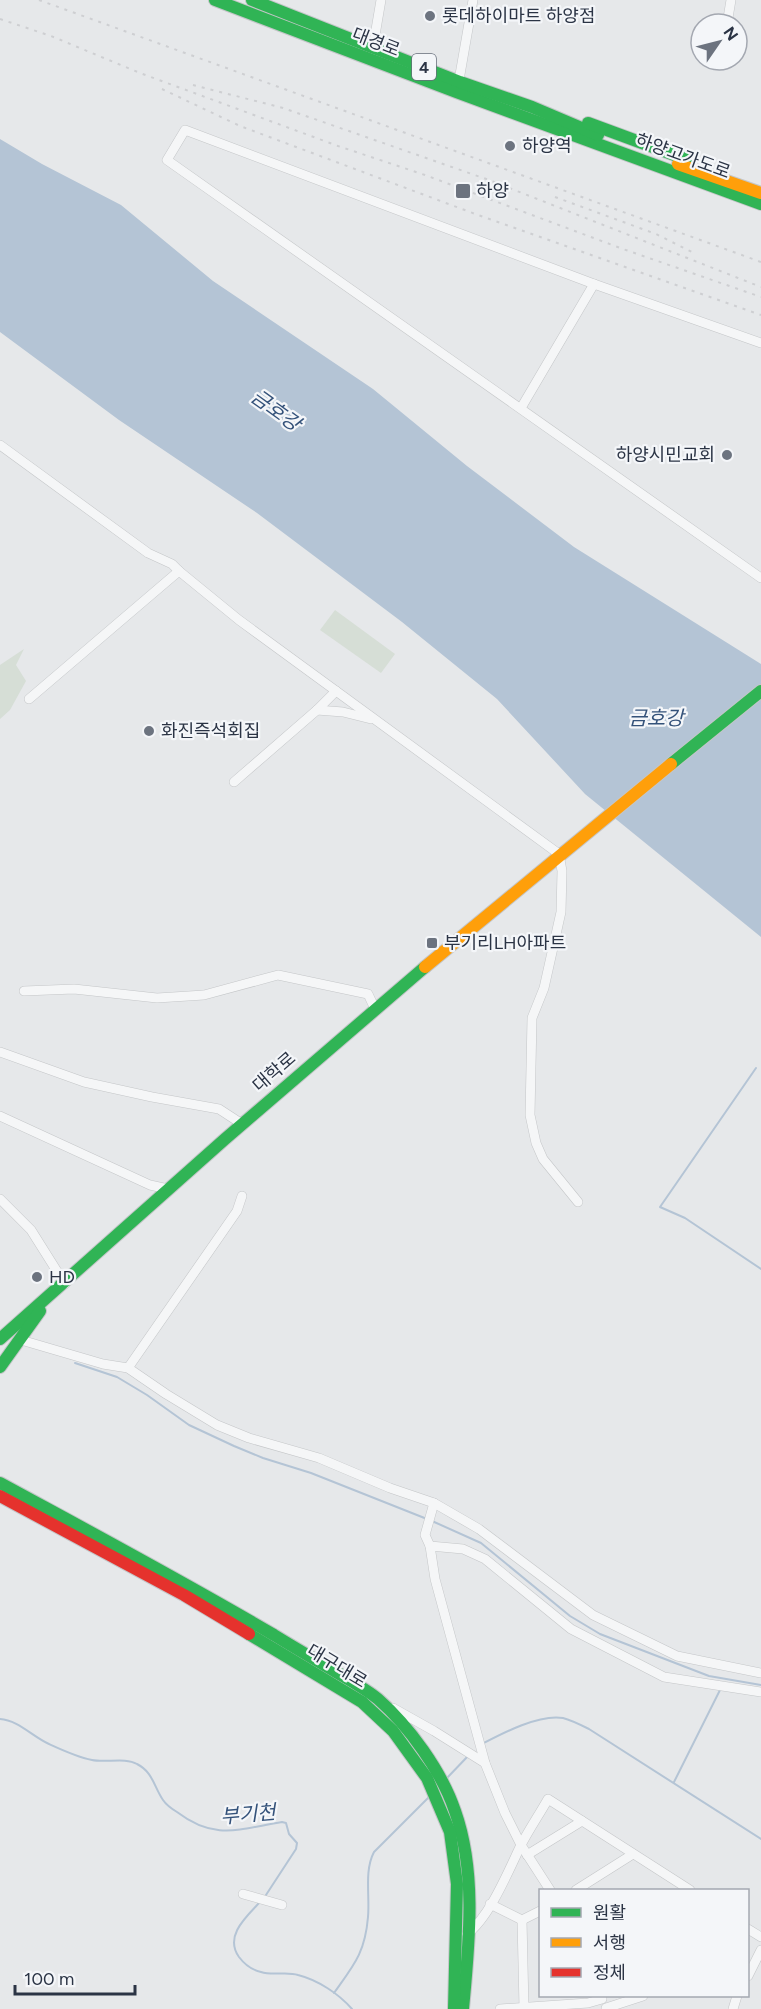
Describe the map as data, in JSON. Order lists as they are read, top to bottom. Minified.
{"streets":{"main road":["대경로","4","하양고가도로","대학로","대구대로"]},"crossings":[["대경로","하양고가도로"]],"water":["금호강","부기천"],"places":{"other":["롯데하이마트 하양점","하양역","하양시민교회","화진즉석회집","HD"],"transit":["하양","부기리LH아파트"]},"legend":["원활","서행","정체"],"scale_bar":"100 m","north":"top right"}
